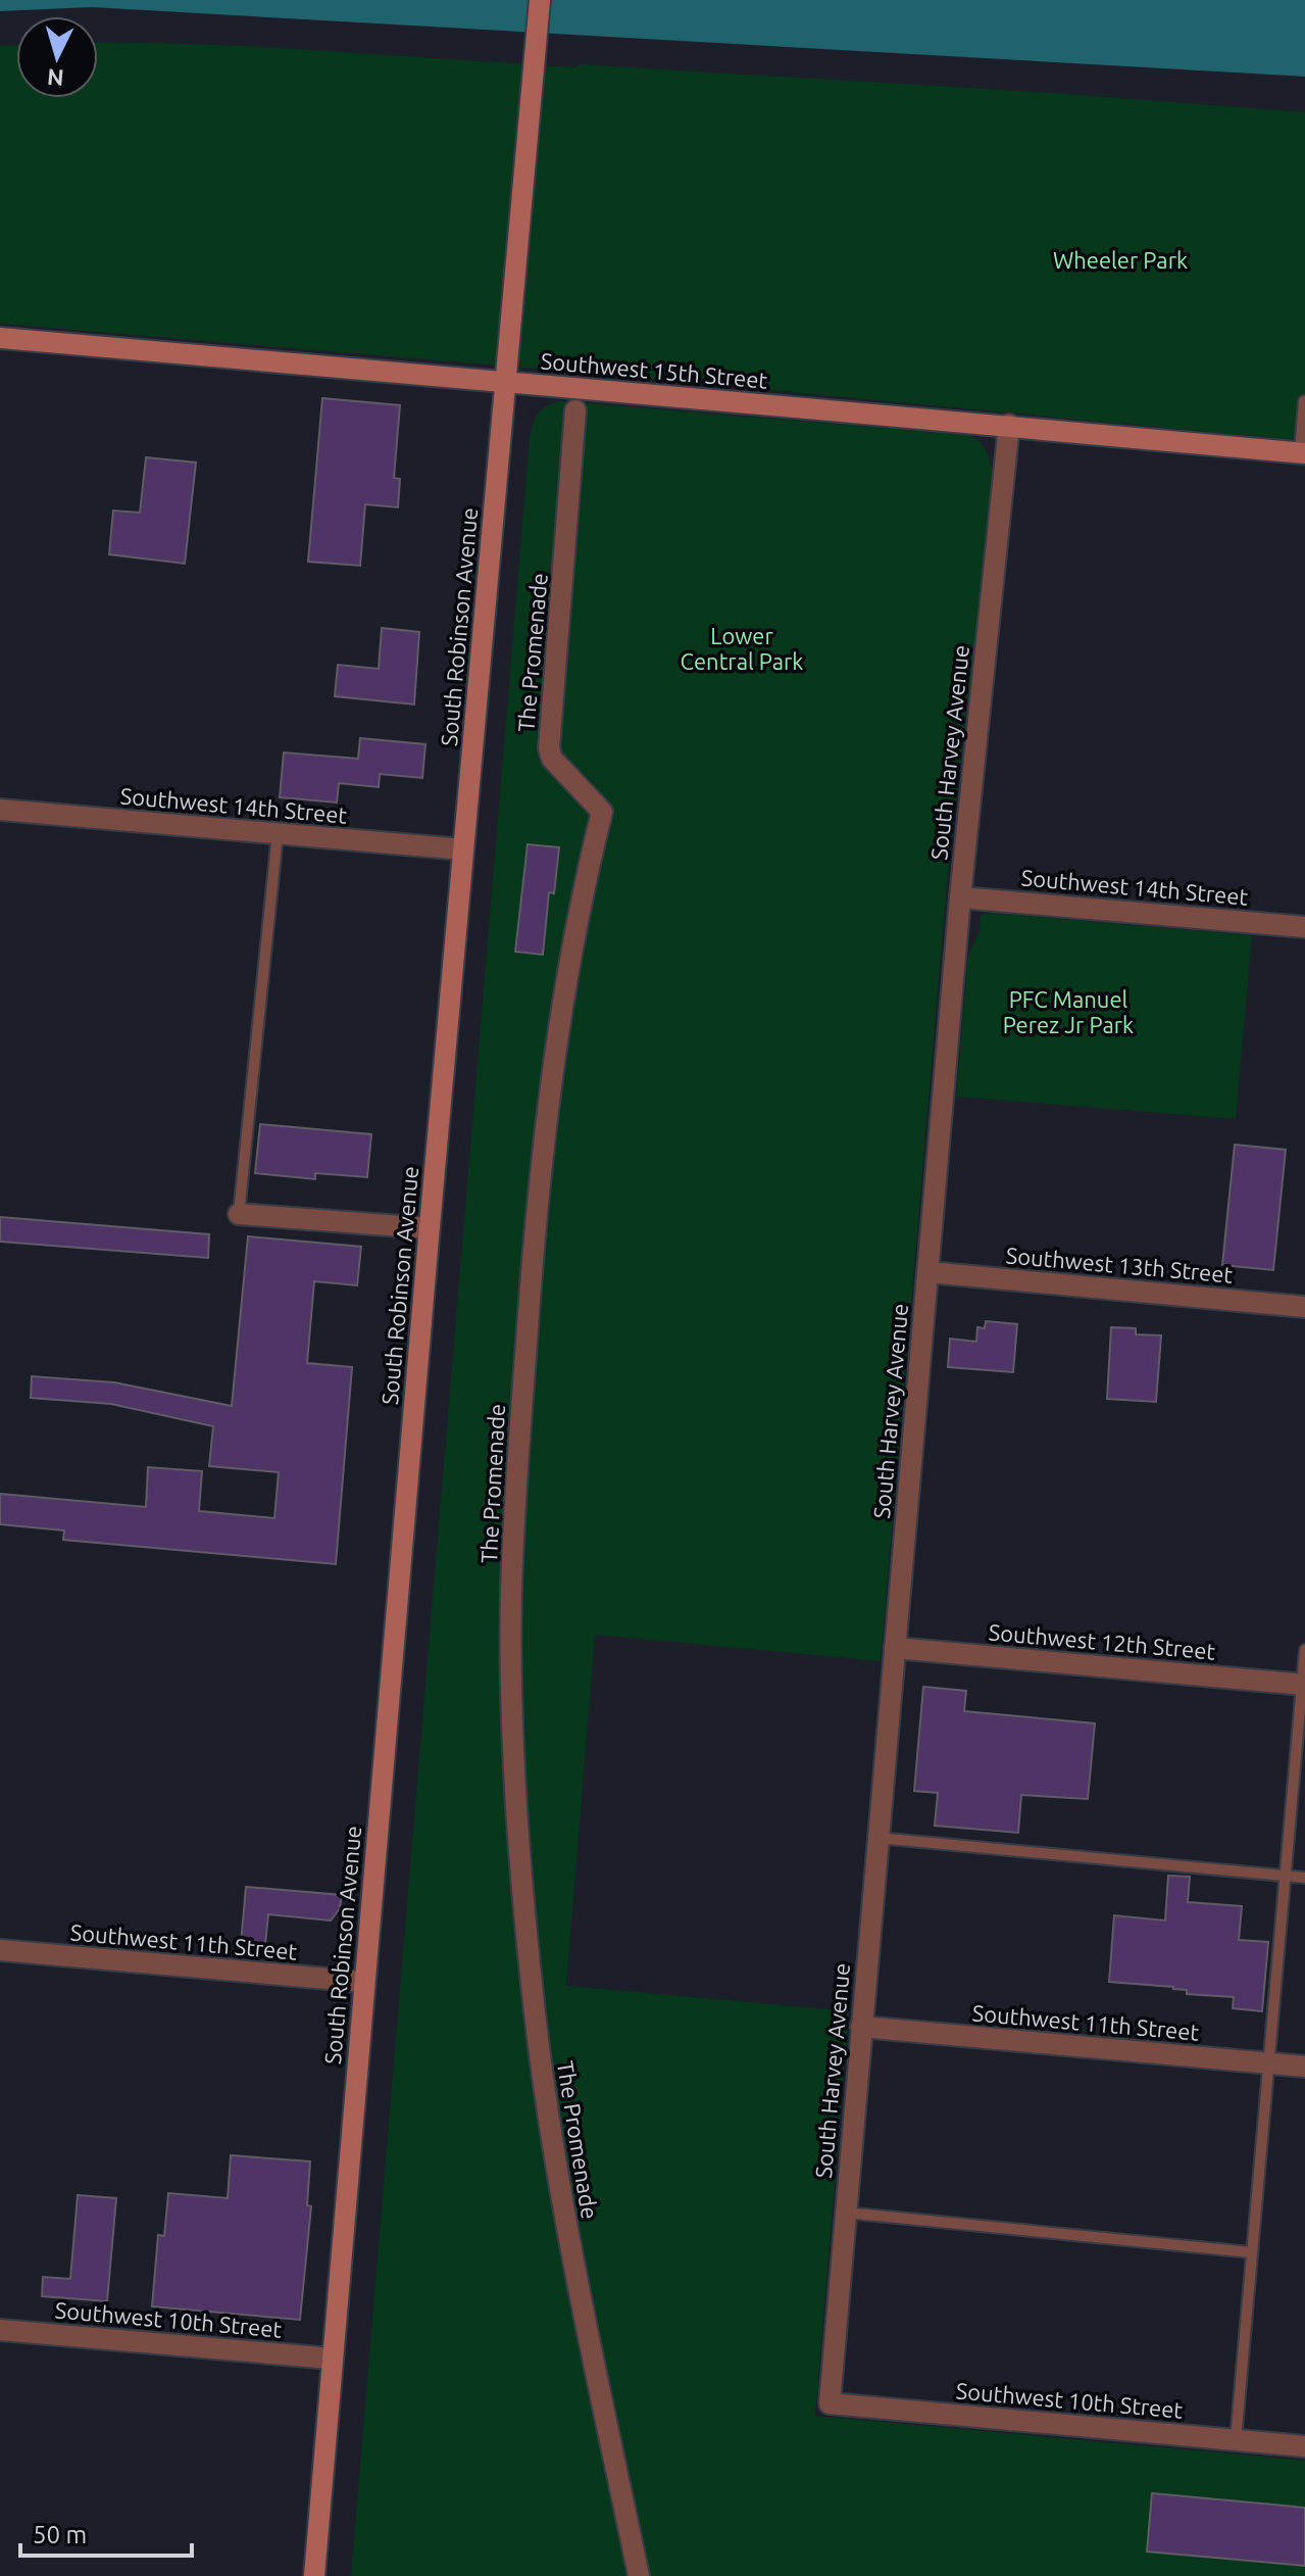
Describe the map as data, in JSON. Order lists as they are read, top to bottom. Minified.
{"streets":{"main road":["Southwest 15th Street","South Robinson Avenue"],"street":["The Promenade","South Harvey Avenue","Southwest 14th Street","Southwest 13th Street","Southwest 12th Street","Southwest 11th Street","Southwest 10th Street"]},"crossings":[["Southwest 15th Street","South Robinson Avenue"],["Southwest 15th Street","South Harvey Avenue"],["South Robinson Avenue","Southwest 14th Street"],["South Robinson Avenue","Southwest 11th Street"],["South Robinson Avenue","Southwest 10th Street"],["South Harvey Avenue","Southwest 14th Street"],["South Harvey Avenue","Southwest 13th Street"],["South Harvey Avenue","Southwest 12th Street"],["South Harvey Avenue","Southwest 11th Street"],["South Harvey Avenue","Southwest 10th Street"]],"parks":["Wheeler Park","Lower Central Park","PFC Manuel Perez Jr Park"],"scale_bar":"50 m","north":"bottom"}
